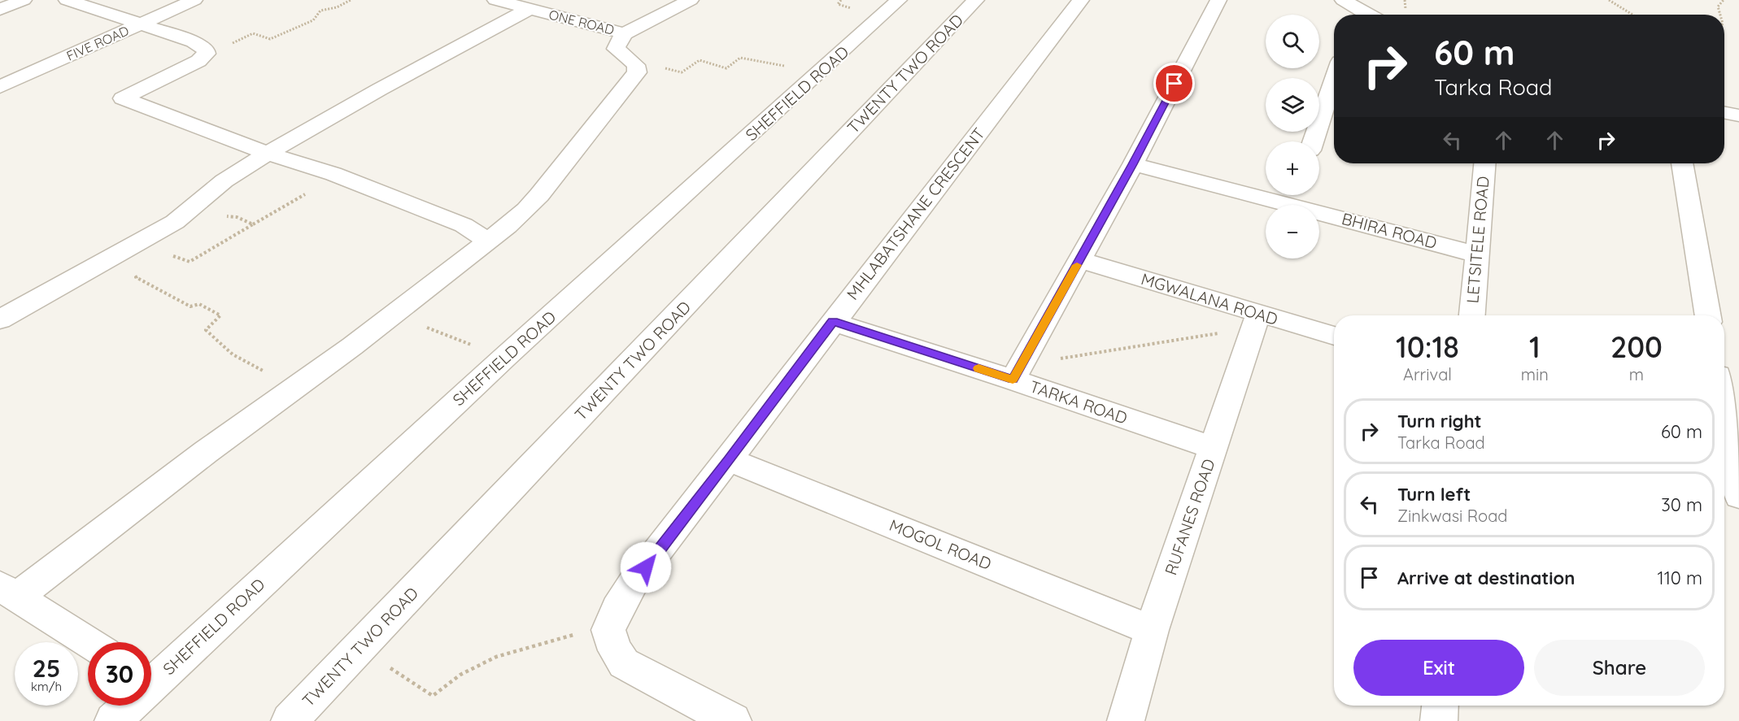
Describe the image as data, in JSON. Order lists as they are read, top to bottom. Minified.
{"streets":{"street":["ONE ROAD","FIVE ROAD","TWENTY TWO ROAD","SHEFFIELD ROAD","MHLABATSHANE CRESCENT","BHIRA ROAD","LETSITELE ROAD","MGWALANA ROAD","TARKA ROAD","RUFANES ROAD","MOGOL ROAD"]},"crossings":[["MHLABATSHANE CRESCENT","TARKA ROAD"],["MHLABATSHANE CRESCENT","MOGOL ROAD"],["BHIRA ROAD","LETSITELE ROAD"],["MGWALANA ROAD","RUFANES ROAD"],["TARKA ROAD","RUFANES ROAD"],["RUFANES ROAD","MOGOL ROAD"]],"page":{"map_buttons":["+","−"],"turn":["60 m","Tarka Road"],"eta":["10:18","Arrival","1","min","200","m"],"list":[{"name":"Turn right","note":"Tarka Road","value":"60 m"},{"name":"Turn left","note":"Zinkwasi Road","value":"30 m"},{"name":"Arrive at destination","value":"110 m"}],"buttons":["Exit","Share"],"speed":"25 km/h","limit":"30"}}
